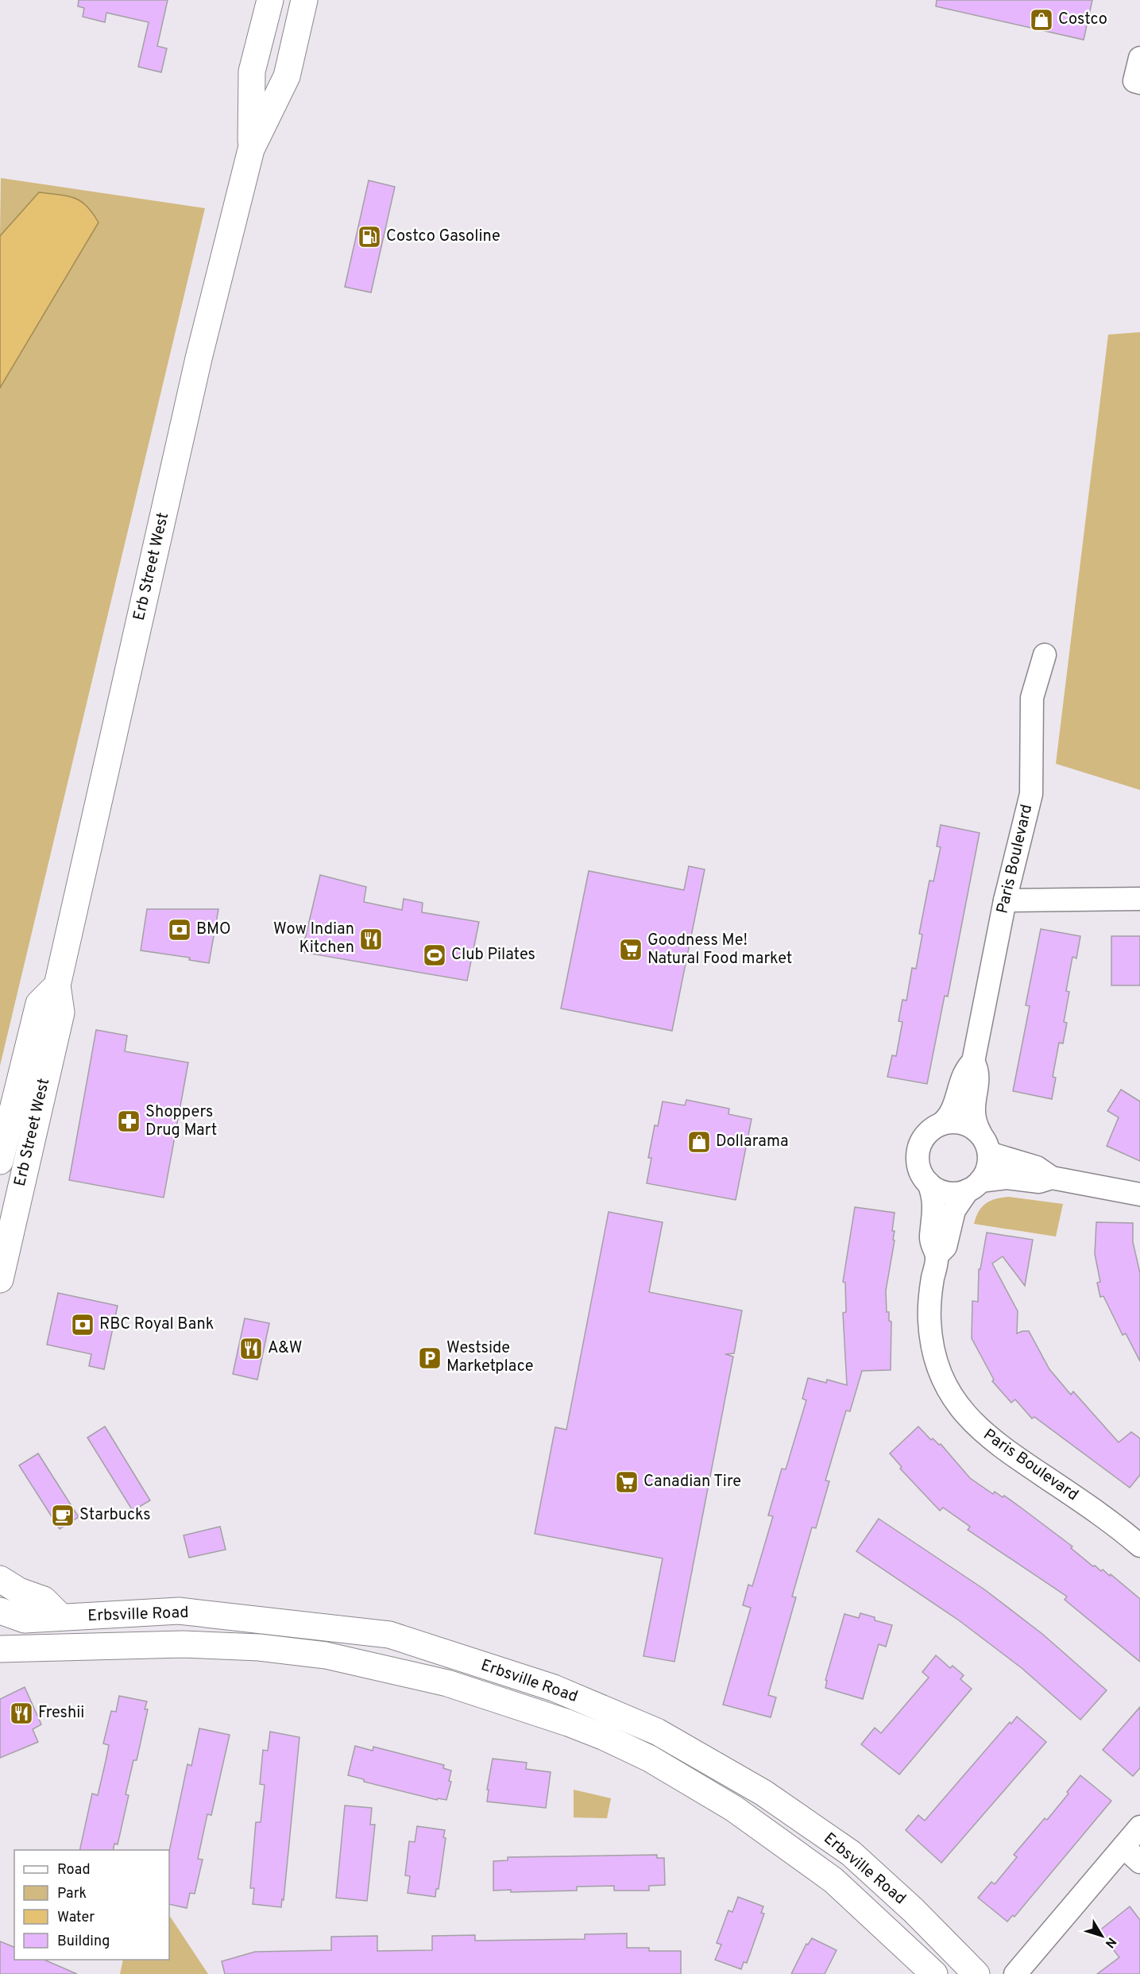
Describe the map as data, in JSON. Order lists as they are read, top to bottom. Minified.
{"streets":{"main road":["Erb Street West","Erbsville Road"],"street":["Paris Boulevard"]},"places":{"shop":["Costco","Dollarama"],"fuel station":["Costco Gasoline"],"bank":["BMO","RBC Royal Bank"],"restaurant":["Wow Indian Kitchen","A&W","Freshii"],"supermarket":["Goodness Me! Natural Food market","Canadian Tire"],"sports":["Club Pilates"],"pharmacy":["Shoppers Drug Mart"],"parking":["Westside Marketplace"],"cafe":["Starbucks"]},"legend":["Road","Park","Water","Building"],"north":"bottom right"}
